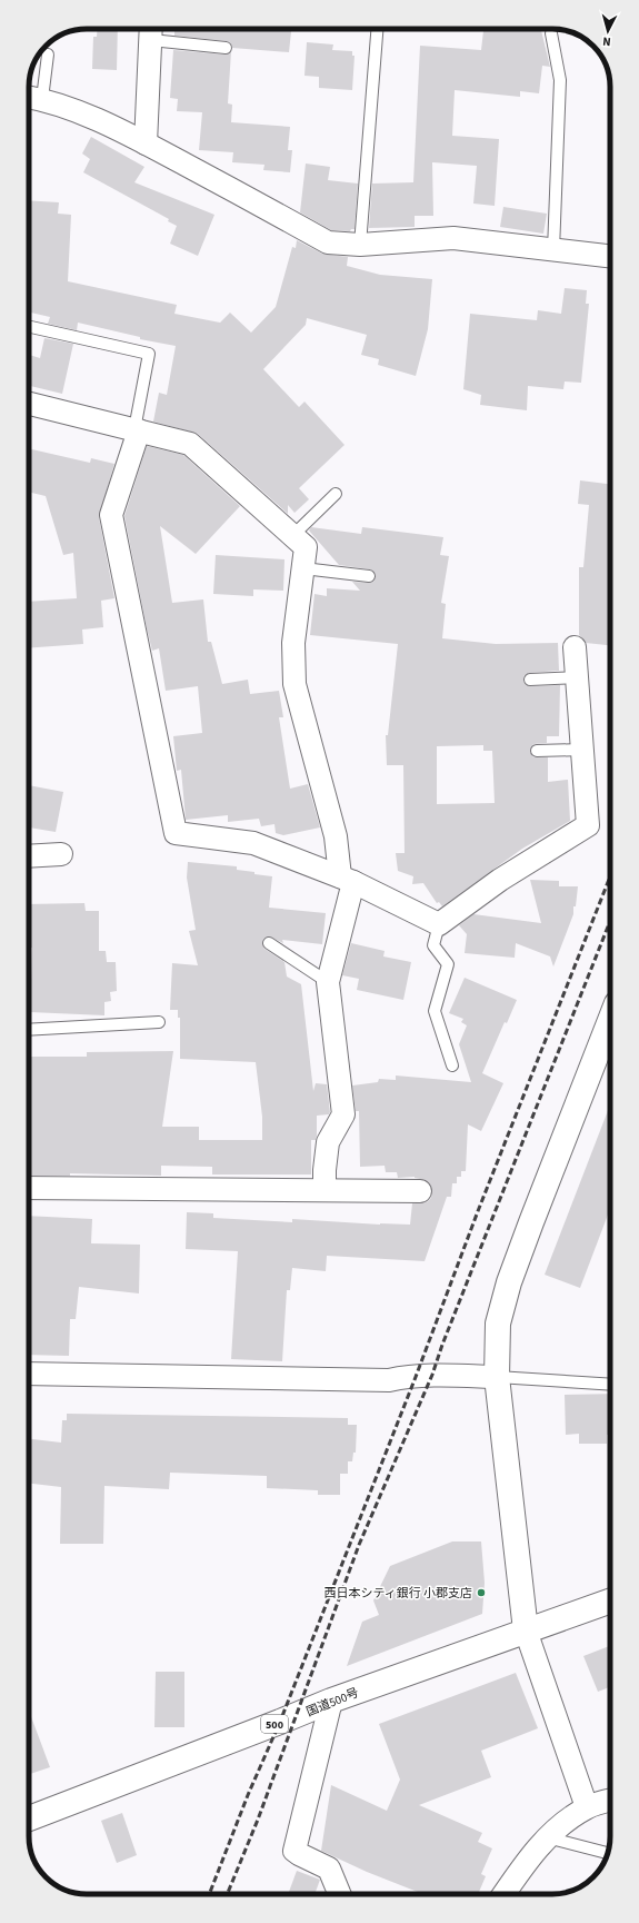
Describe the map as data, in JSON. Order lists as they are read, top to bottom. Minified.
{"streets":{"main road":["国道500号","500"]},"places":["西日本シティ銀行 小郡支店"],"north":"bottom"}
